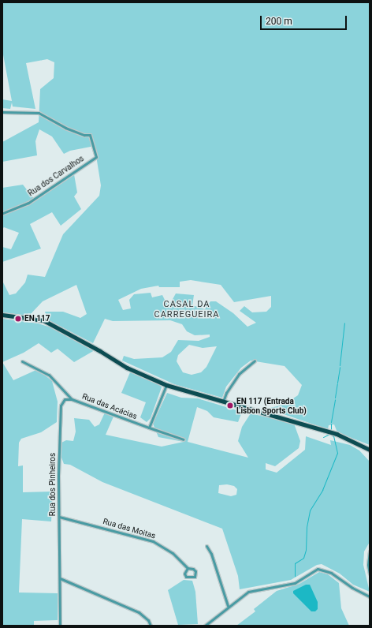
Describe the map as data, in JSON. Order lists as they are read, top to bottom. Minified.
{"streets":{"street":["Rua dos Carvalhos","Rua das Acácias","Rua dos Pinheiros","Rua das Moitas"]},"crossings":[["Rua das Acácias","Rua dos Pinheiros"],["Rua dos Pinheiros","Rua das Moitas"]],"districts":["CASAL DA CARREGUEIRA"],"places":["EN 117","EN 117 (Entrada Lisbon Sports Club)"],"scale_bar":"200 m"}
